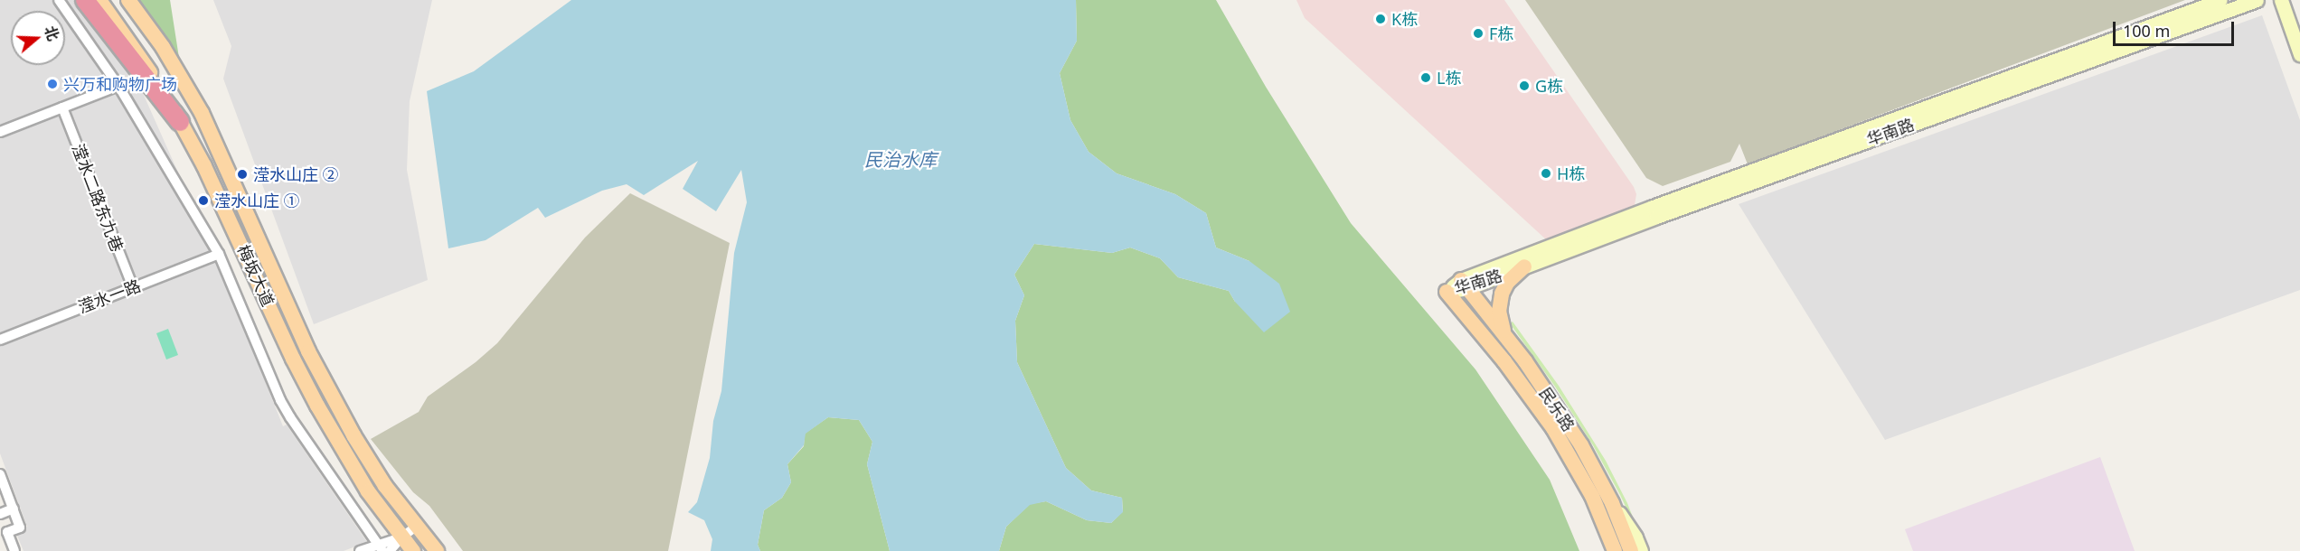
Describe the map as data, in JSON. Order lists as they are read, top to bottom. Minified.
{"streets":{"main road":["华南路","梅坂大道","民乐路"],"street":["滢水二路东九巷","滢水一路"]},"crossings":[["华南路","民乐路"],["滢水二路东九巷","滢水一路"]],"water":["民治水库"],"places":["K栋","F栋","L栋","兴万和购物广场","G栋","H栋","滢水山庄 ②","滢水山庄 ①"],"scale_bar":"100 m","north":"right"}
